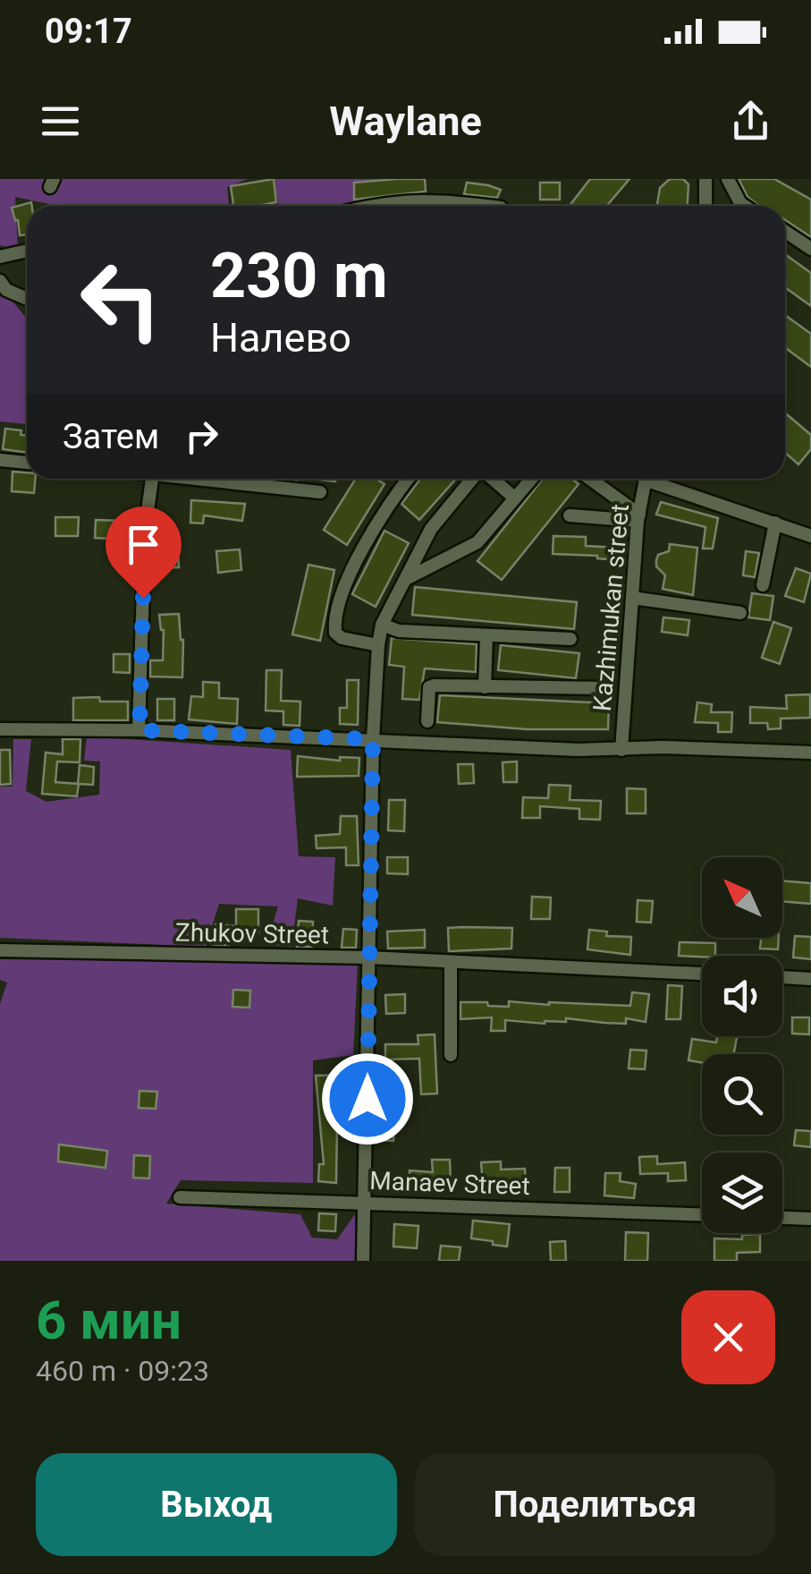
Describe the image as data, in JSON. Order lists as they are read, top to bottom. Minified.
{"streets":{"street":["Kazhimukan street","Zhukov Street","Manaev Street"]},"north":"top left","page":{"status":"09:17","header":"Waylane","turn":["230 m","Налево"],"then":"Затем","heading":["6 мин","460 m · 09:23"],"buttons":["Выход","Поделиться"]}}
